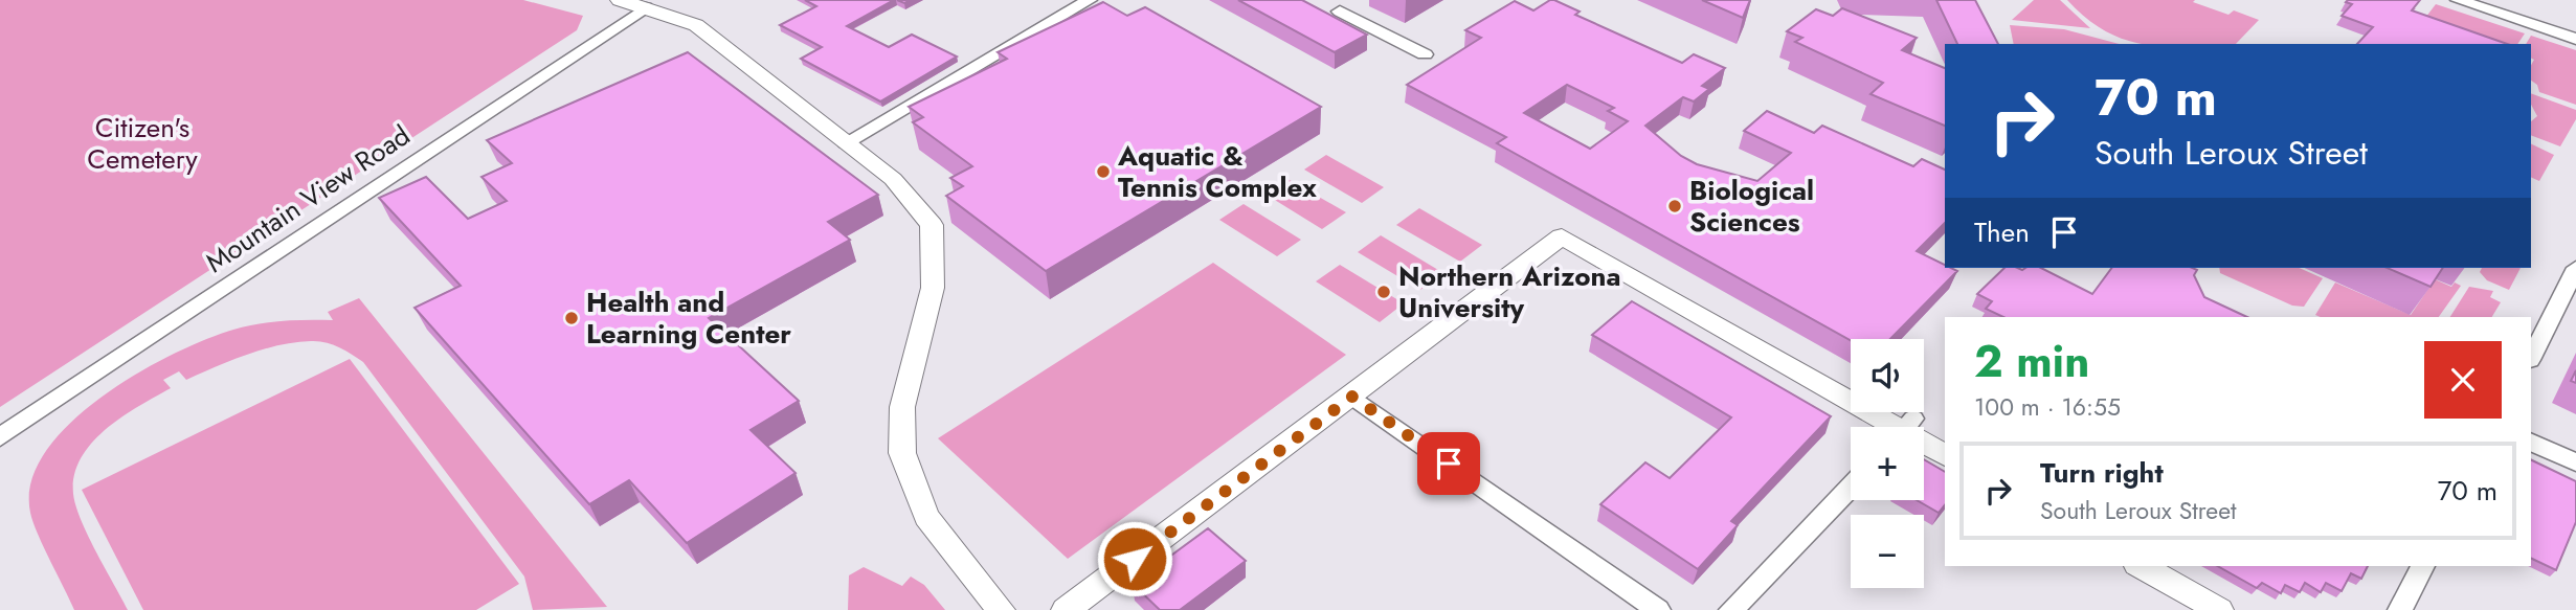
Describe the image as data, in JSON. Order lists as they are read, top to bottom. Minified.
{"streets":{"street":["Mountain View Road"]},"parks":["Citizen's Cemetery"],"places":["Aquatic & Tennis Complex","Biological Sciences","Northern Arizona University","Health and Learning Center"],"page":{"turn":["70 m","South Leroux Street"],"then":"Then","heading":["2 min","100 m · 16:55"],"map_buttons":["+","−"],"list":[{"name":"Turn right","note":"South Leroux Street","value":"70 m"}]}}
